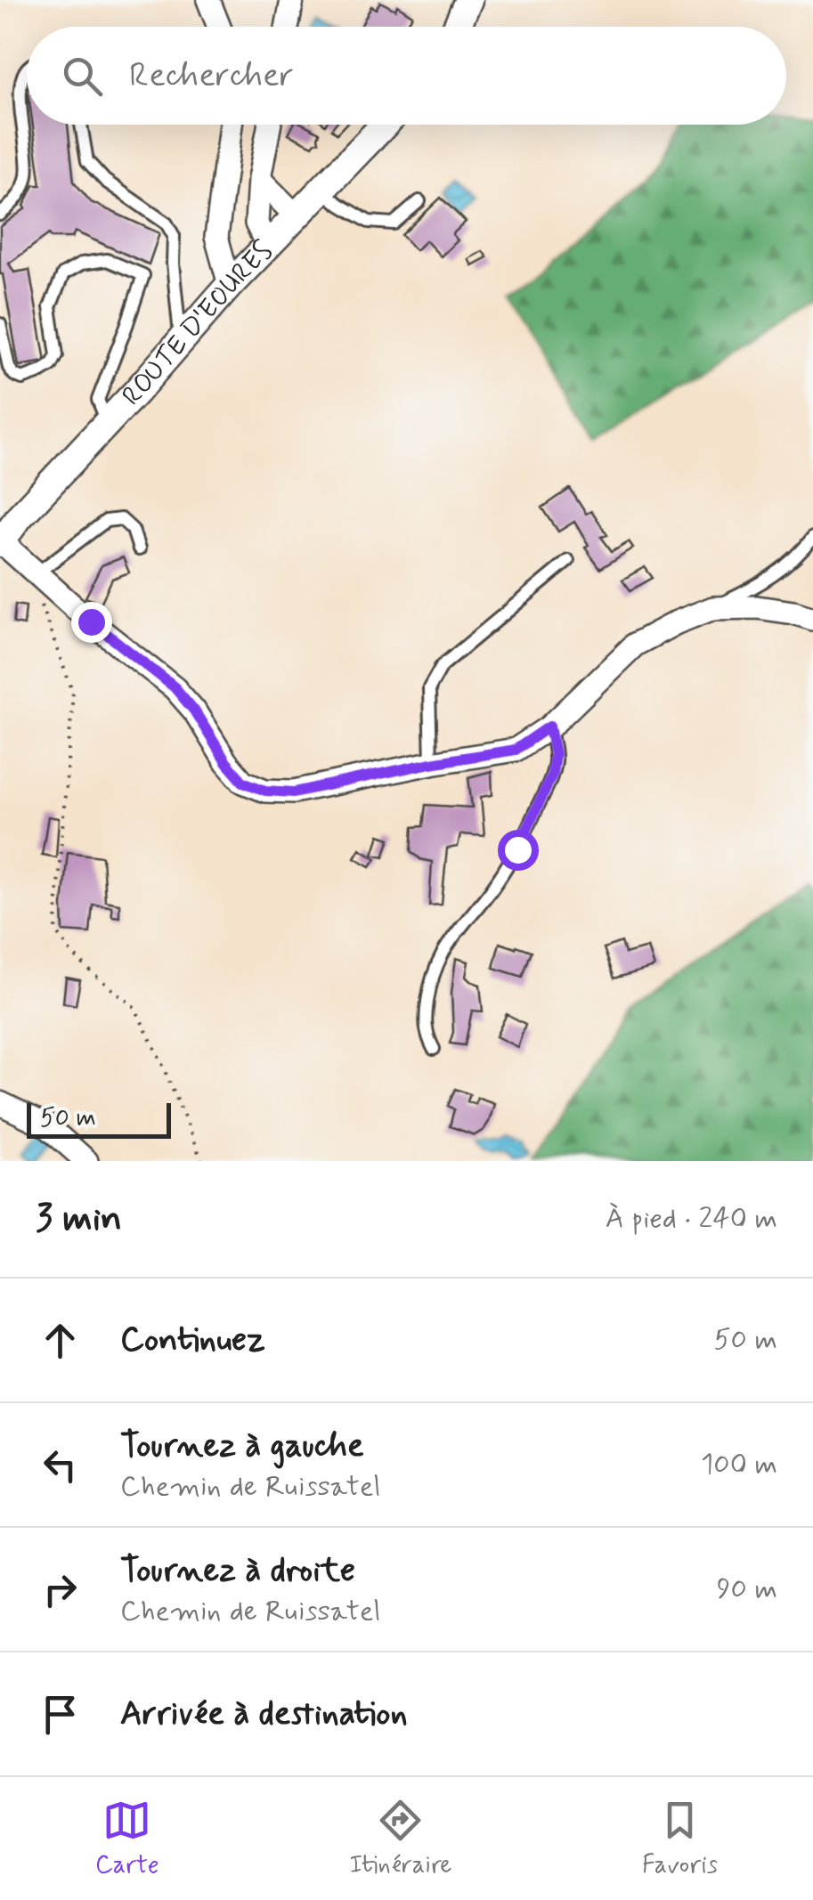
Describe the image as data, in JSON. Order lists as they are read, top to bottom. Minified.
{"streets":{"street":["ROUTE D'EOURES"]},"scale_bar":"50 m","page":{"search":"Rechercher","scale":"50 m","heading":["3 min","À pied · 240 m"],"list":[["Continuez","50 m"],["Tournez à gauche","Chemin de Ruissatel","100 m"],["Tournez à droite","Chemin de Ruissatel","90 m"],"Arrivée à destination"],"nav":["Carte","Itinéraire","Favoris"]}}
